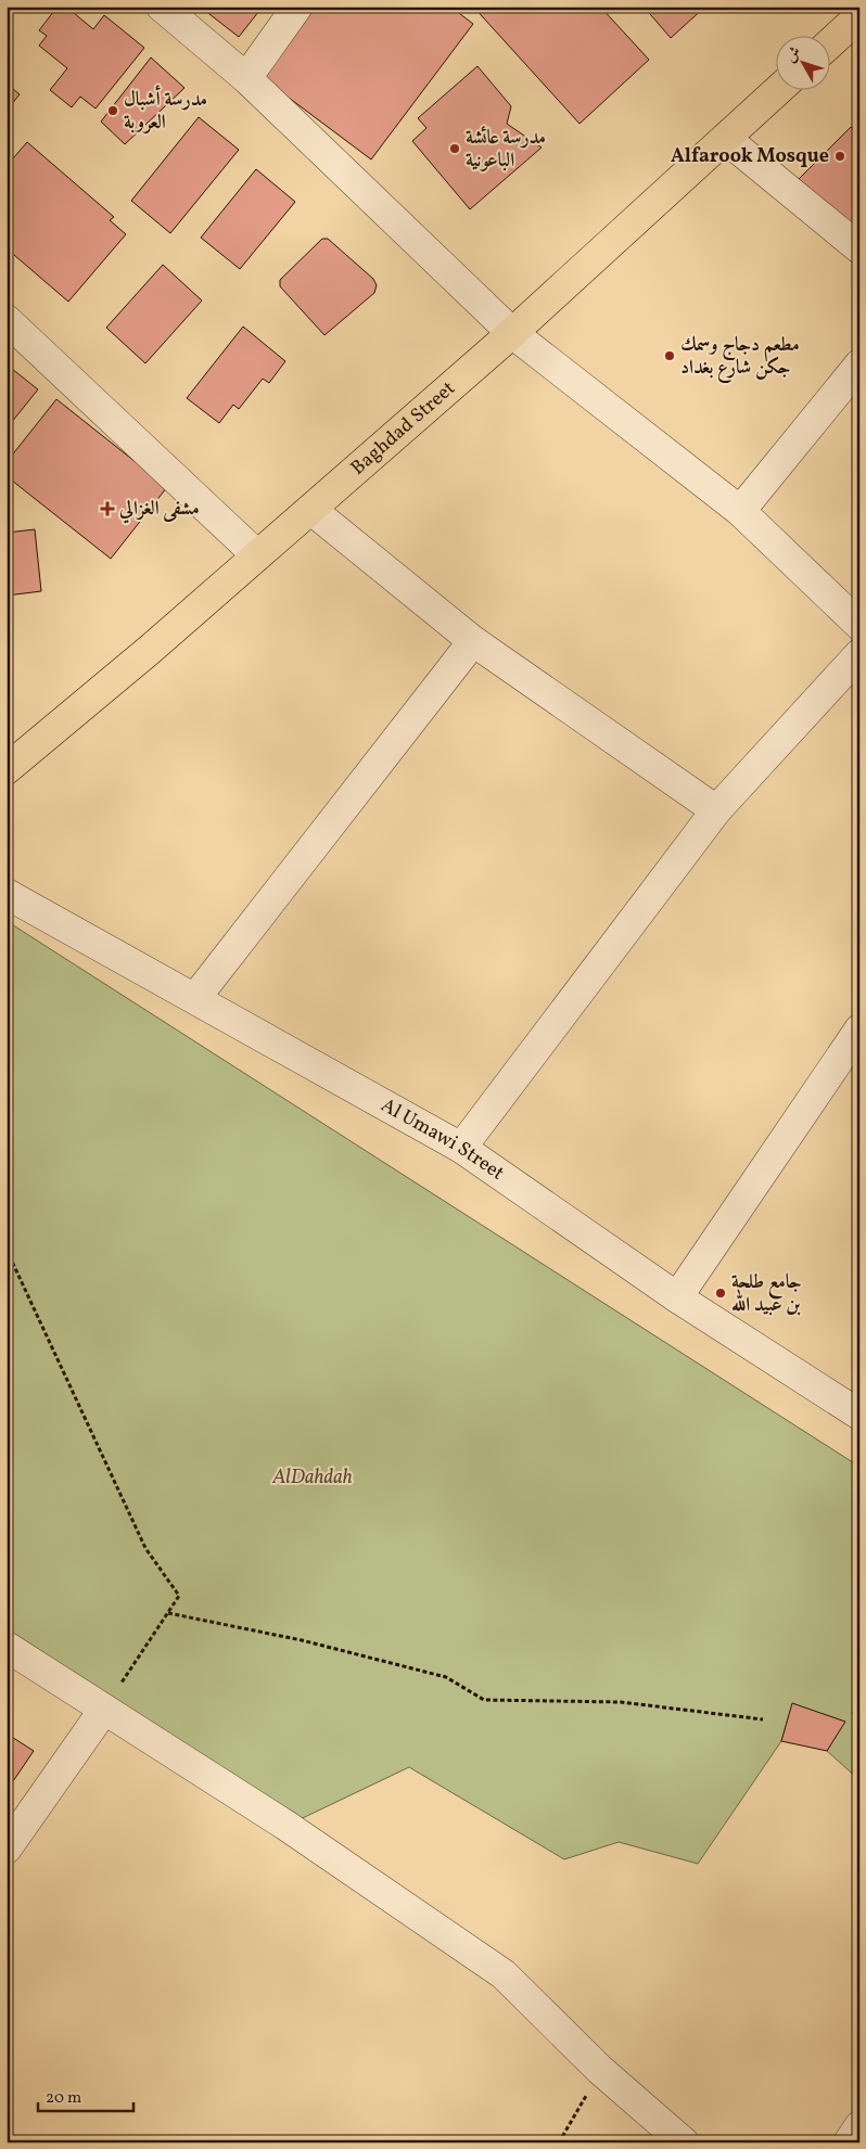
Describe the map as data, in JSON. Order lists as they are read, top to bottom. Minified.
{"streets":{"main road":["Baghdad Street"],"street":["Al Umawi Street"]},"parks":["AlDahdah"],"places":{"other":["مدرسة أشبال العروبة","مدرسة عائشة الباعونية","Alfarook Mosque","مطعم دجاج وسمك جكن شارع بغداد","جامع طلحة بن عبيد الله"],"health":["مشفى الغزالي"]},"scale_bar":"20 m","north":"top left"}
